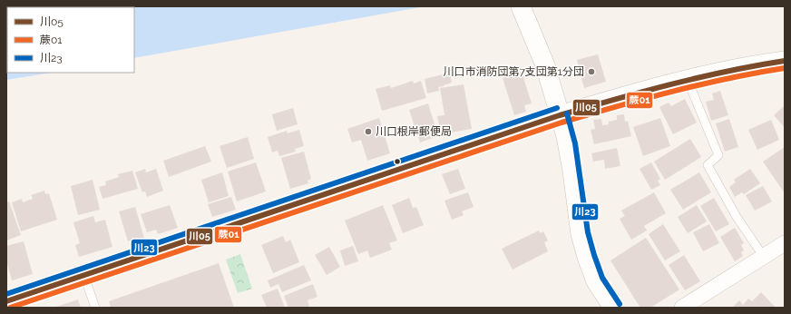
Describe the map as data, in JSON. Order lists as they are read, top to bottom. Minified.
{"places":["川口市消防団第7支団第1分団","川口根岸郵便局"],"lines":["transit line 川05","transit line 蕨01","transit line 川23"],"legend":["川05","蕨01","川23"]}
